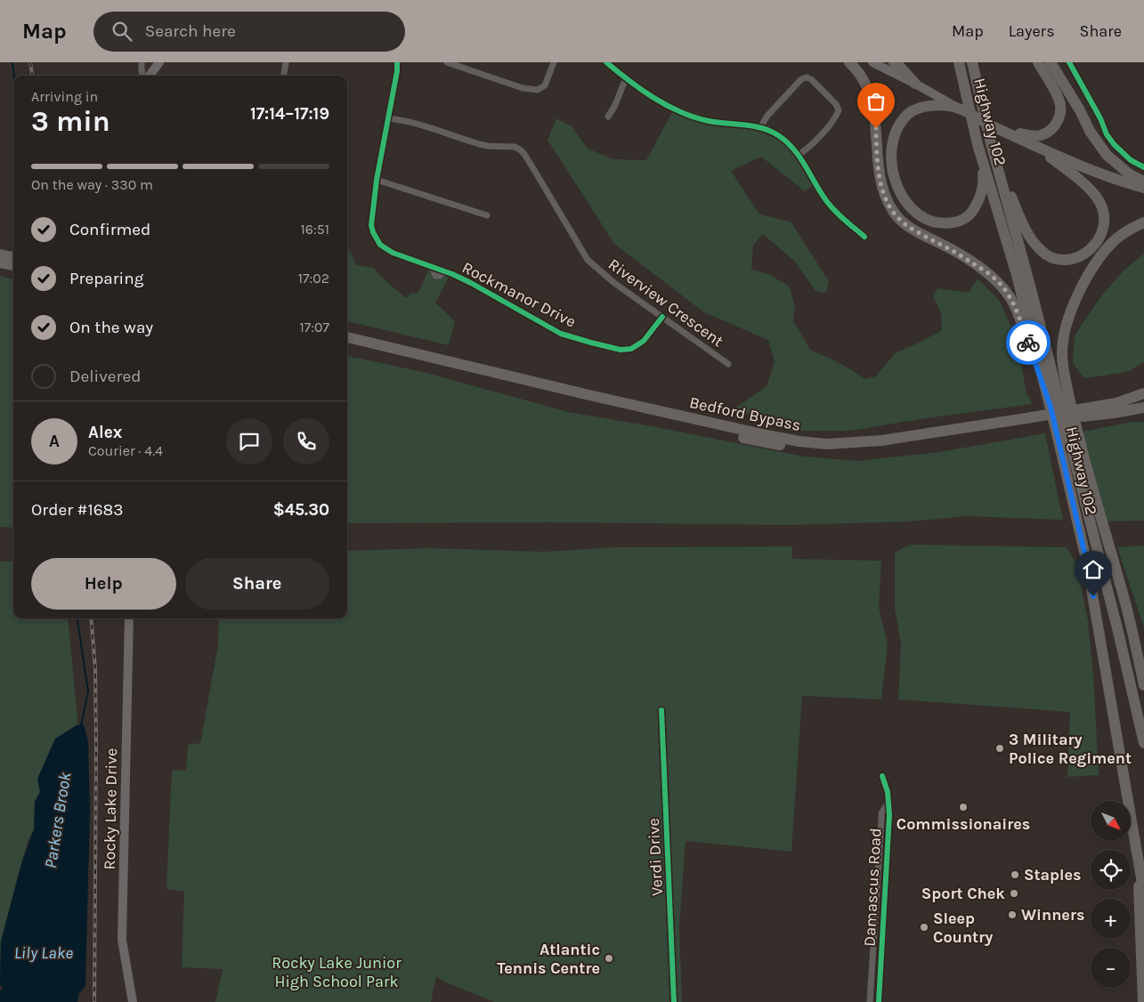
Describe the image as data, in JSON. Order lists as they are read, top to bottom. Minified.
{"streets":{"highway":["Highway 102","Bedford Bypass"],"main road":["Rocky Lake Drive"],"street":["Rockmanor Drive","Riverview Crescent","Verdi Drive","Damascus Road"]},"crossings":[["Rockmanor Drive","Riverview Crescent"]],"water":["Parkers Brook","Lily Lake"],"parks":["Rocky Lake Junior High School Park"],"places":["3 Military Police Regiment","Commissionaires","Staples","Sport Chek","Winners","Sleep Country","Atlantic Tennis Centre"],"north":"bottom right","page":{"header":"Map","search":"Search here","nav":["Map","Layers","Share"],"heading":["3 min","Arriving in","17:14–17:19"],"panel":["Alex","Courier · 4.4","Order #1683","$45.30"],"bar":"On the way · 330 m","list":[["Confirmed","16:51"],["Preparing","17:02"],["On the way","17:07"],"Delivered"],"round":"A","buttons":["Help","Share"],"map_buttons":["+","−"]}}
